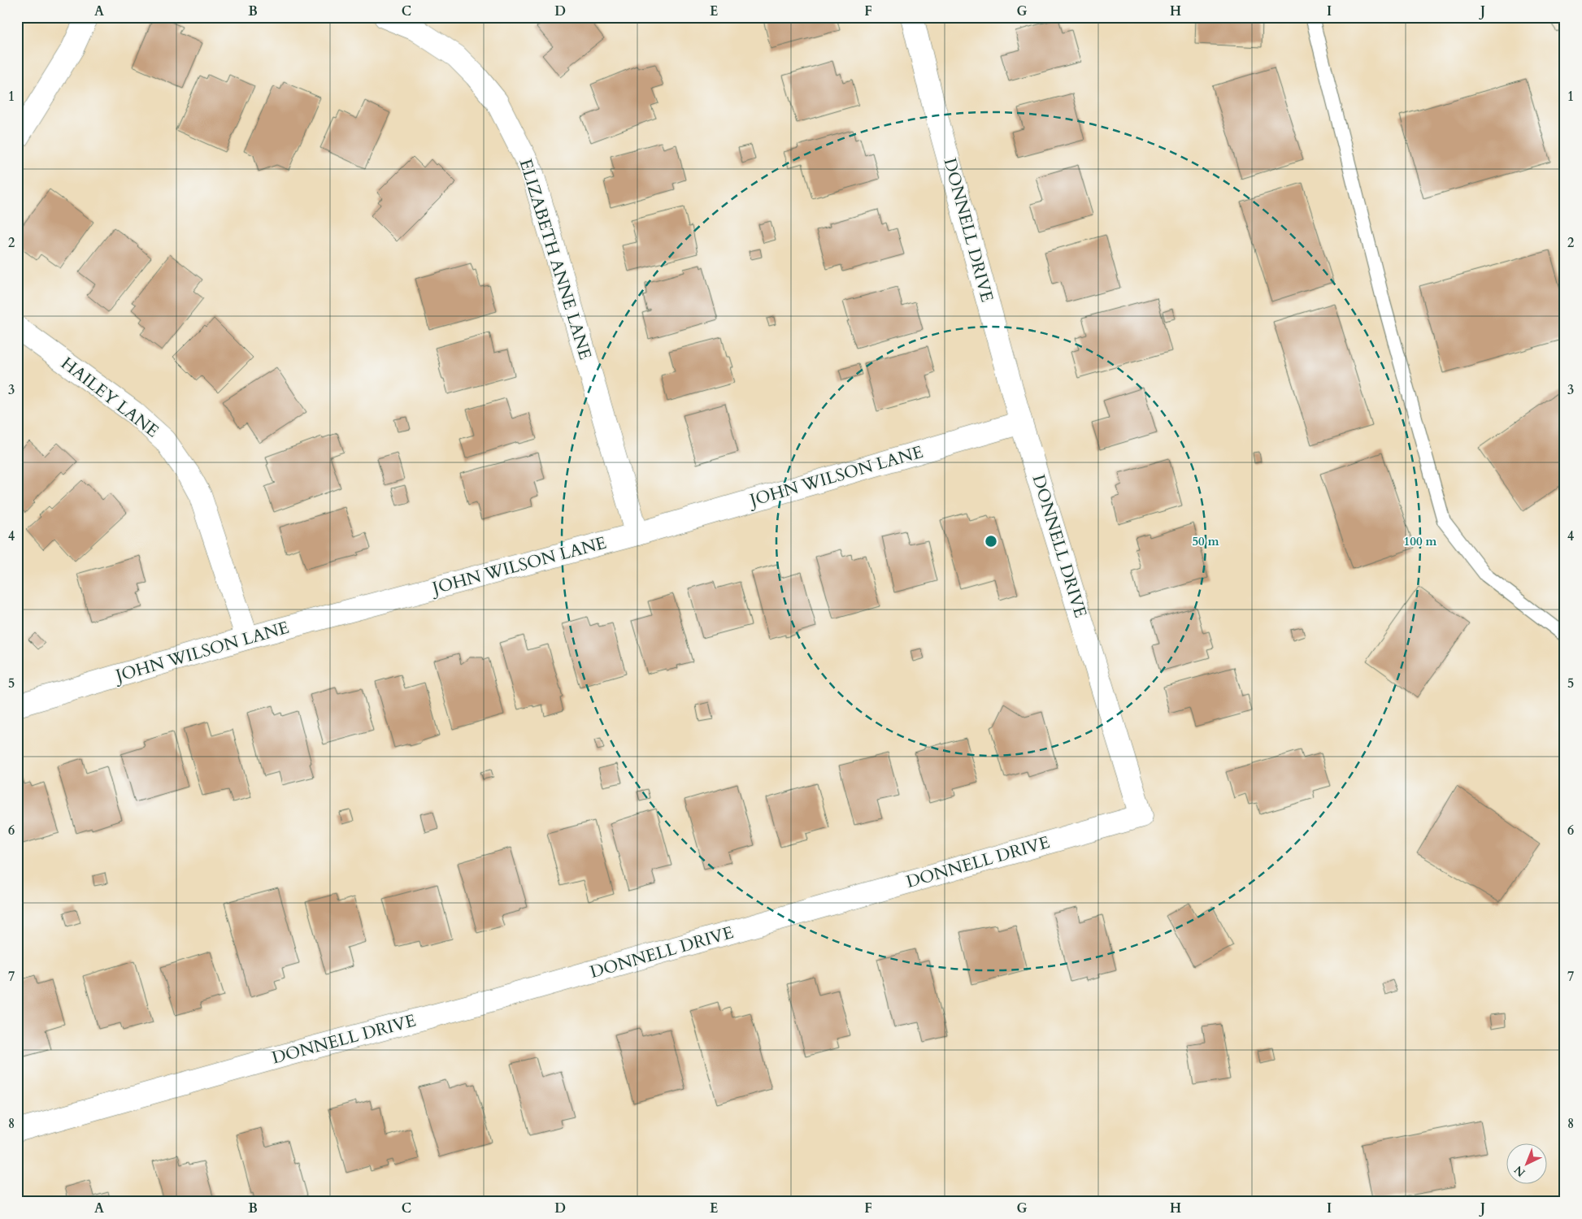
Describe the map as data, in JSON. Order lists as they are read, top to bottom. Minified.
{"streets":{"street":["DONNELL DRIVE","ELIZABETH ANNE LANE","HAILEY LANE","JOHN WILSON LANE"]},"crossings":[["DONNELL DRIVE","JOHN WILSON LANE"],["ELIZABETH ANNE LANE","JOHN WILSON LANE"],["HAILEY LANE","JOHN WILSON LANE"]],"north":"bottom left","grid":{"columns":["A","B","C","D","E","F","G","H","I","J"],"rows":["1","2","3","4","5","6","7","8"]},"rings":["50 m","100 m"]}
